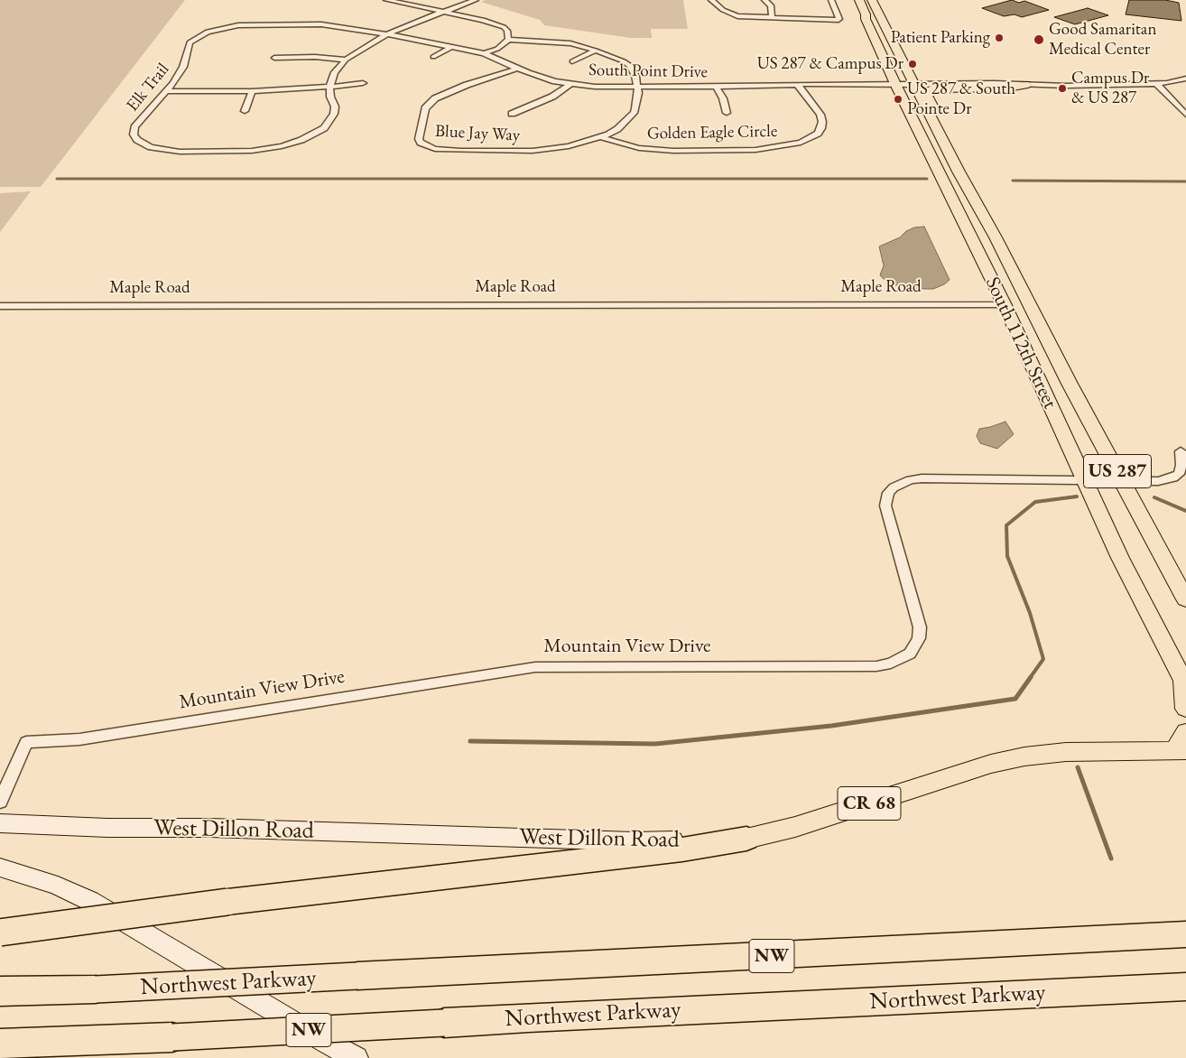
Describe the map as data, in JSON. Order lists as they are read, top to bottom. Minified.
{"streets":{"highway":["NW","Northwest Parkway"],"main road":["Maple Road","South 112th Street","US 287","CR 68","West Dillon Road"],"street":["South Point Drive","Elk Trail","Golden Eagle Circle","Blue Jay Way","Mountain View Drive"]},"crossings":[["South Point Drive","Elk Trail"],["South Point Drive","Golden Eagle Circle"],["South Point Drive","Blue Jay Way"],["South Point Drive","South 112th Street"],["Golden Eagle Circle","Blue Jay Way"],["Maple Road","South 112th Street"],["South 112th Street","Mountain View Drive"]],"places":["Patient Parking","Good Samaritan Medical Center","US 287 & Campus Dr","Campus Dr & US 287","US 287 & South Pointe Dr"]}
